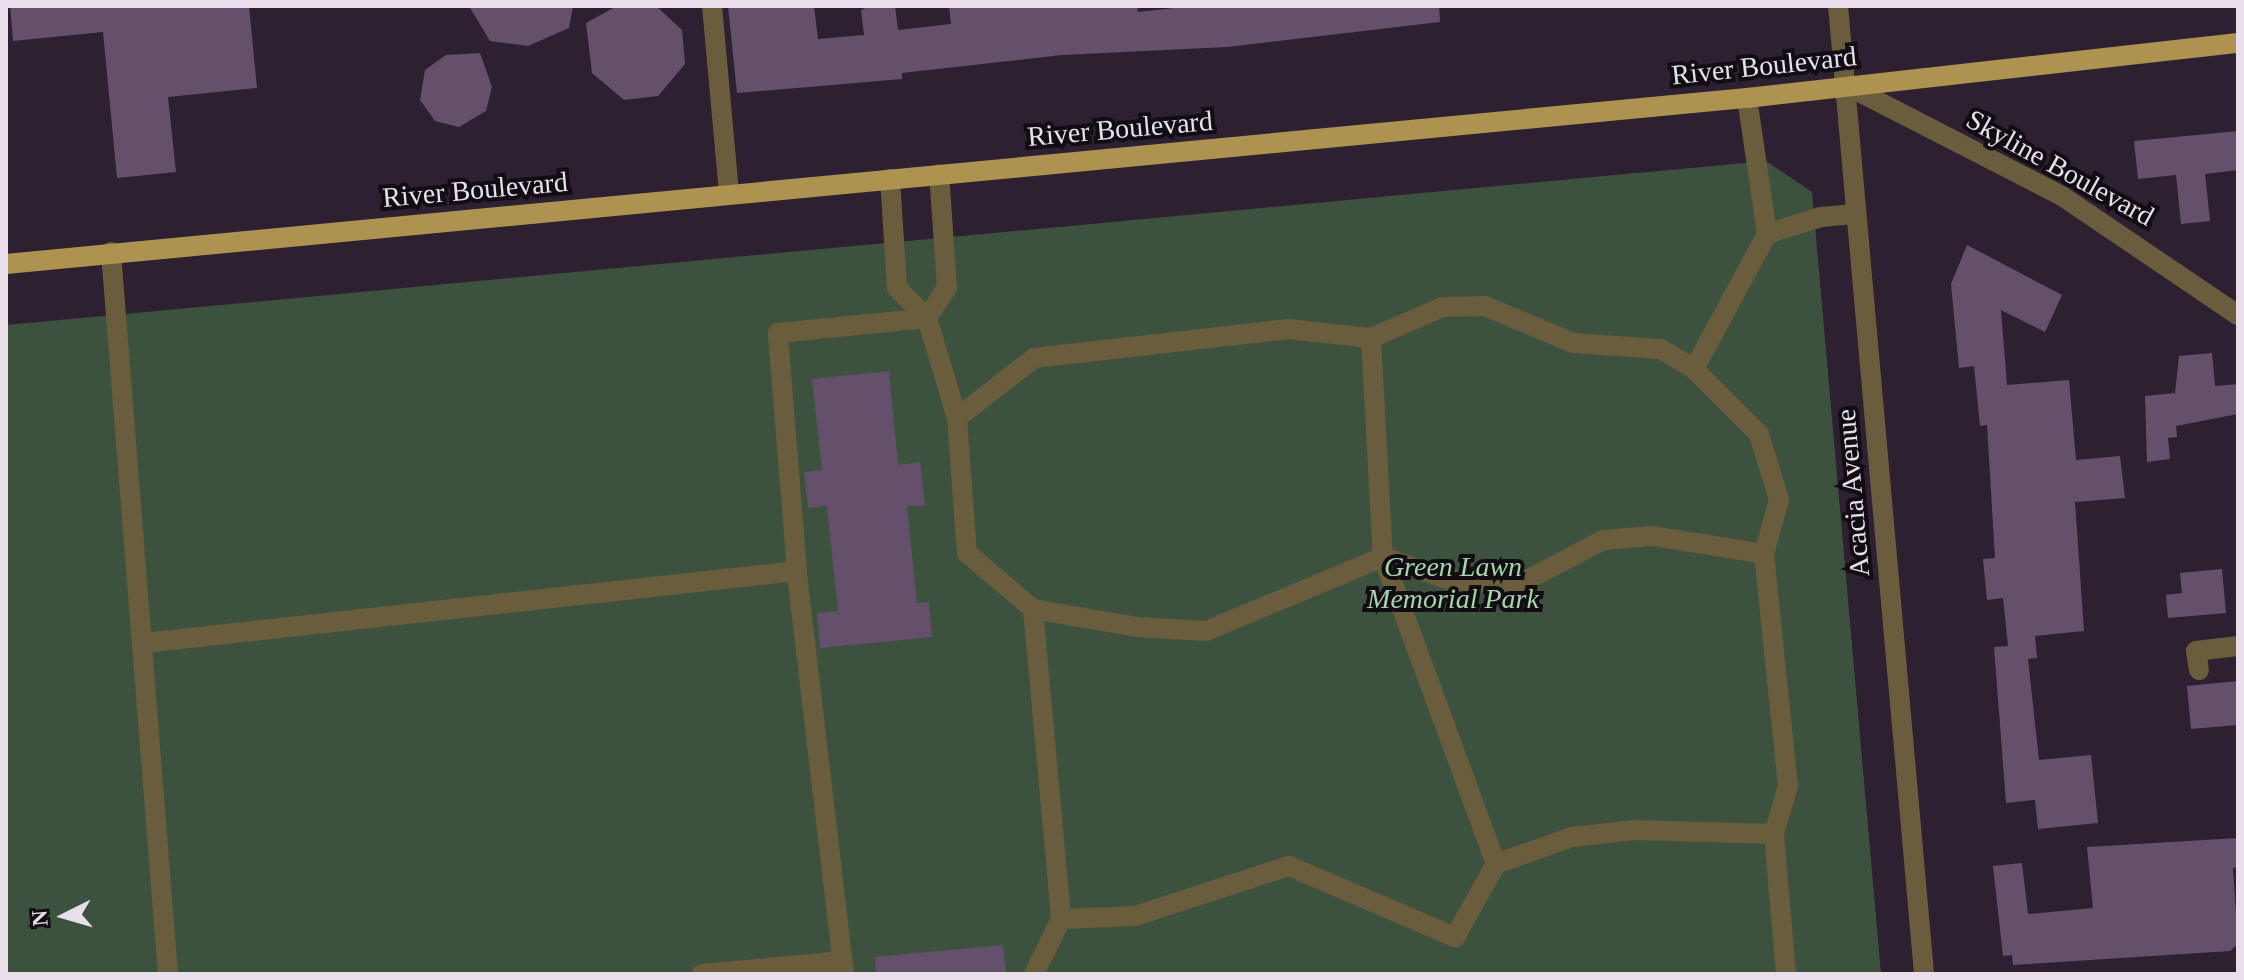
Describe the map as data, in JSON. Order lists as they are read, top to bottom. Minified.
{"streets":{"main road":["River Boulevard"],"street":["Skyline Boulevard","Acacia Avenue"]},"crossings":[["River Boulevard","Skyline Boulevard"],["River Boulevard","Acacia Avenue"],["Skyline Boulevard","Acacia Avenue"]],"parks":["Green Lawn Memorial Park"],"north":"left"}
